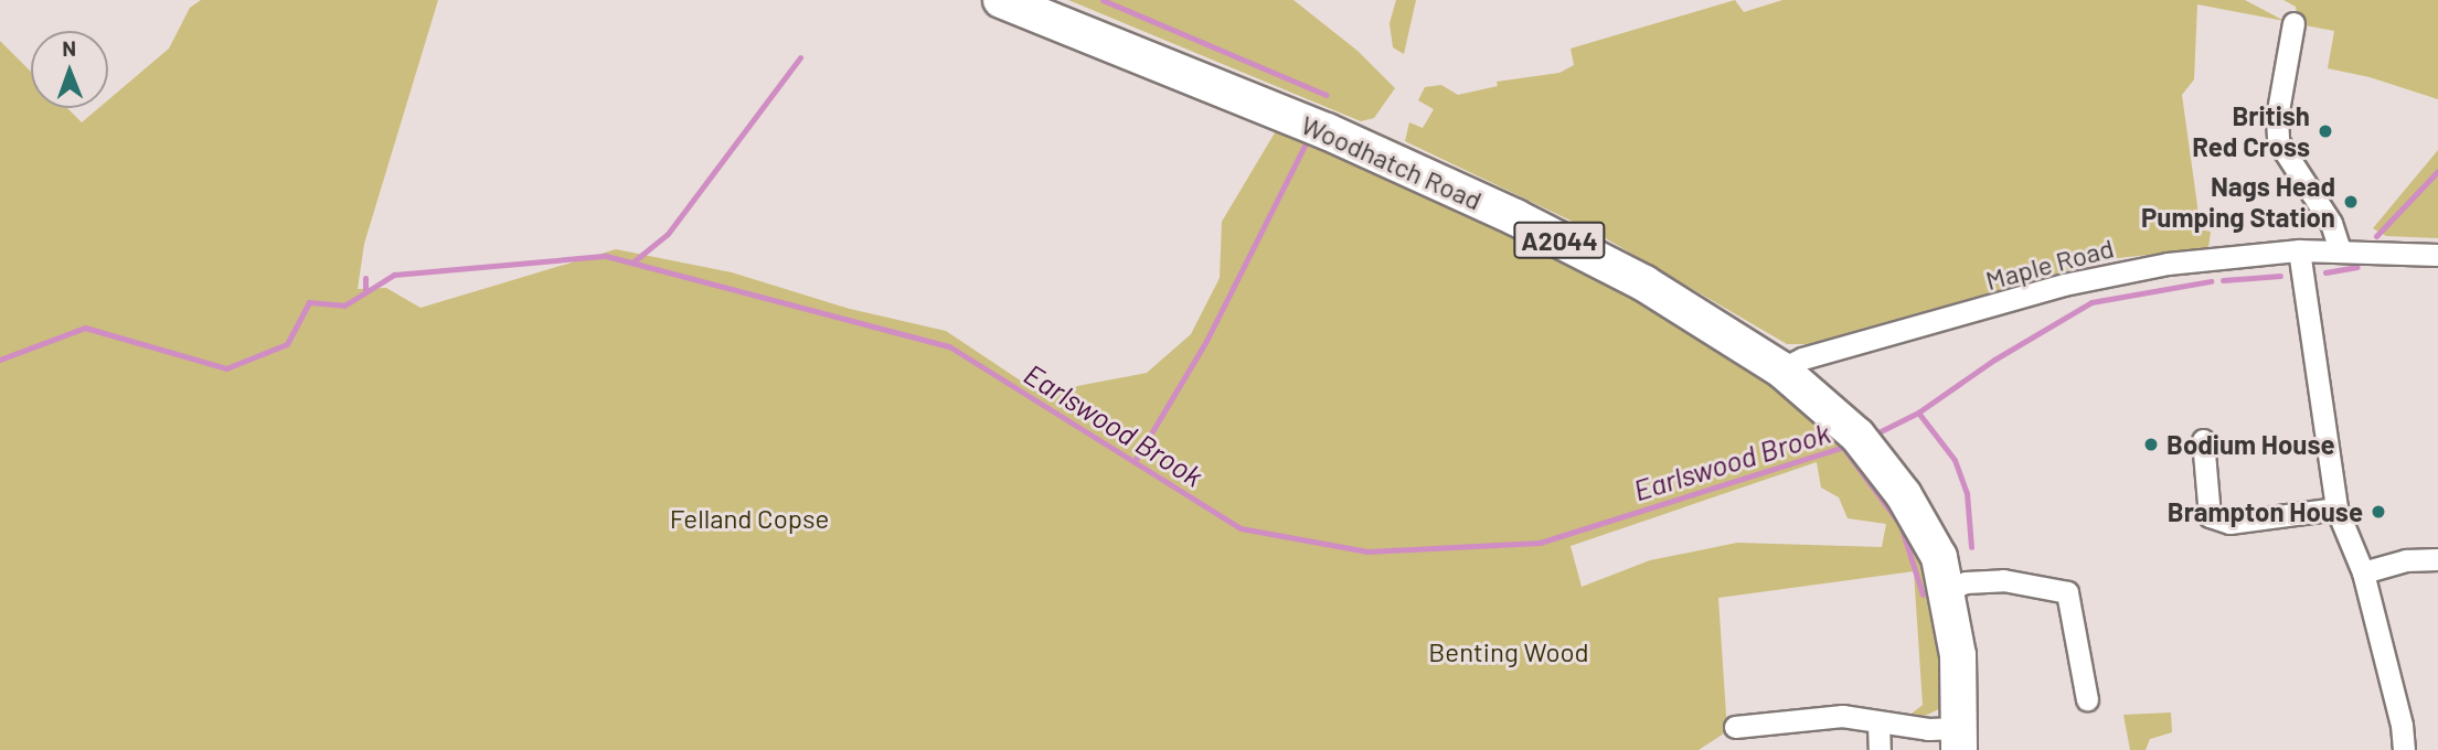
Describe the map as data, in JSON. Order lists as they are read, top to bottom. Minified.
{"streets":{"main road":["Woodhatch Road","A2044"],"street":["Maple Road"]},"crossings":[["Woodhatch Road","Maple Road"]],"water":["Earlswood Brook"],"parks":["Felland Copse","Benting Wood"],"places":["British Red Cross","Nags Head Pumping Station","Bodium House","Brampton House"],"north":"top"}
